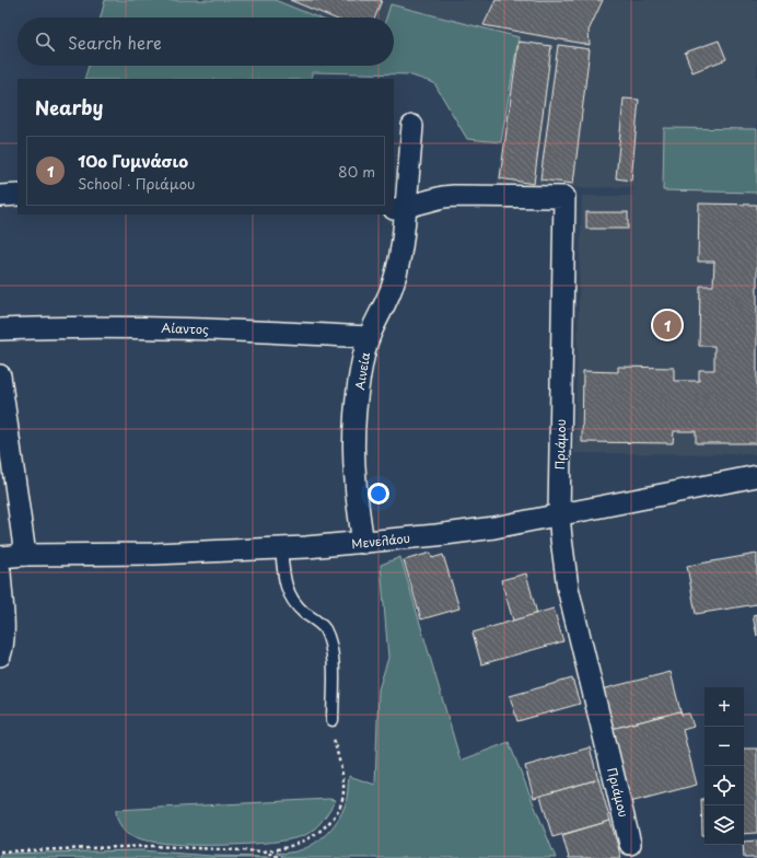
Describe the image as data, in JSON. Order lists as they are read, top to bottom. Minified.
{"streets":{"street":["Αίαντος","Αινεία","Πριάμου","Μενελάου"]},"crossings":[["Αίαντος","Αινεία"],["Αινεία","Πριάμου"],["Αινεία","Μενελάου"],["Πριάμου","Μενελάου"]],"page":{"search":"Search here","heading":"Nearby","list":[{"mark":"1","name":"10ο Γυμνάσιο","note":"School · Πριάμου","value":"80 m"}],"pins":"1","map_buttons":["+","−"]}}
